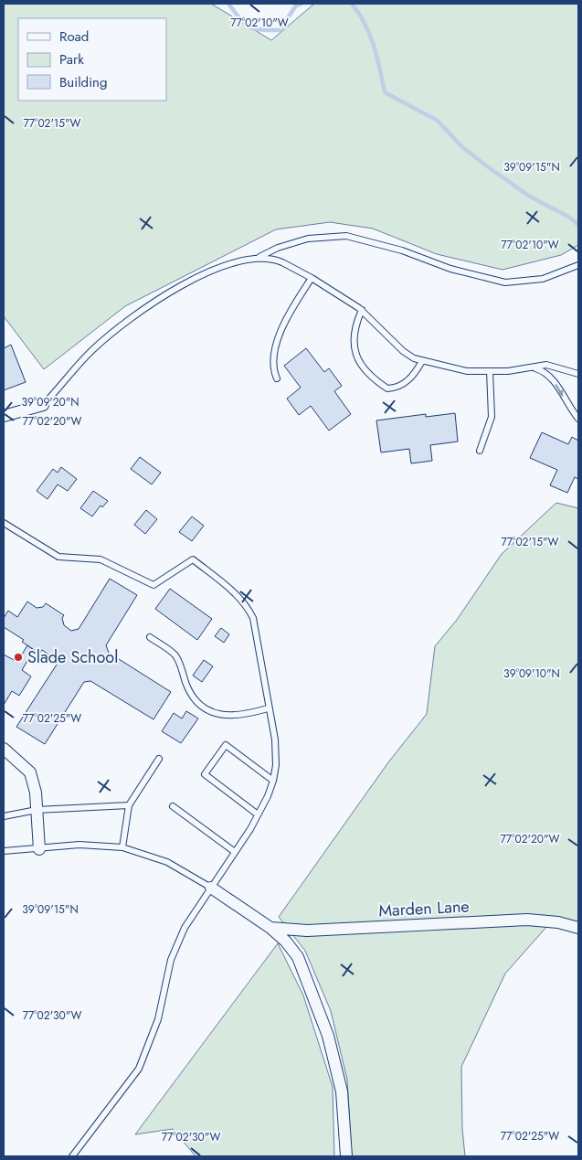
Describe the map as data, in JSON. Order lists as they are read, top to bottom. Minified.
{"streets":{"street":["Marden Lane"]},"places":["Slade School"],"legend":["Road","Park","Building"],"coordinates":["77°02'10\"W","77°02'15\"W","39°09'15\"N","39°09'20\"N","77°02'20\"W","39°09'10\"N","77°02'25\"W","77°02'30\"W"]}
